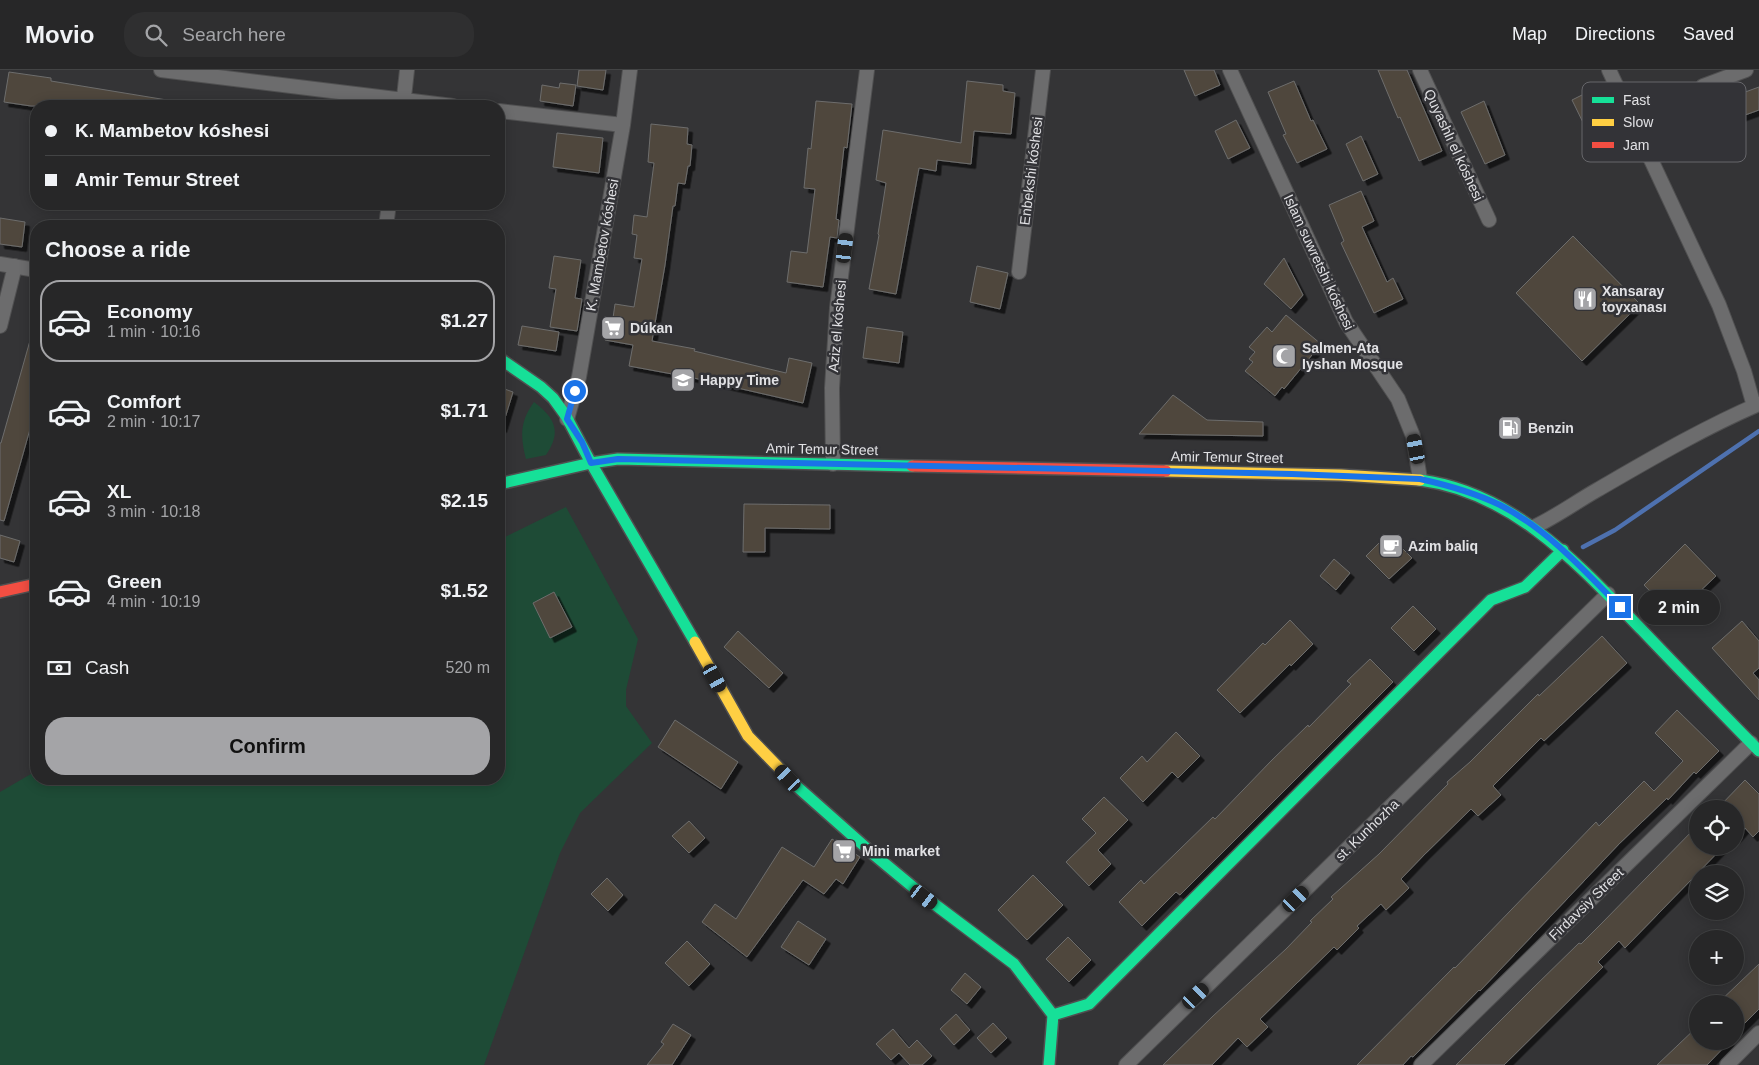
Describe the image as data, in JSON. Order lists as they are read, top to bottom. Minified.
{"streets":{"street":["Quyashlı el kóshesi","Enbekshi kóshesi","K. Mambetov kóshesi","Islam suwretshi kóshesi","Aziz el kóshesi","Amir Temur Street","st. Kunhozha","Firdavsiy Street"]},"crossings":[["Islam suwretshi kóshesi","Amir Temur Street"],["Aziz el kóshesi","Amir Temur Street"],["Amir Temur Street","st. Kunhozha"],["Amir Temur Street","Firdavsiy Street"]],"places":{"restaurant":["Xansaray toyxanası"],"supermarket":["Dúkan","Mini market"],"mosque":["Salmen-Ata Iyshan Mosque"],"school or university":["Happy Time"],"fuel station":["Benzin"],"cafe":["Azim baliq"]},"legend":["Fast","Slow","Jam"],"page":{"header":"Movio","search":"Search here","nav":["Map","Directions","Saved"],"banner":["K. Mambetov kóshesi","Amir Temur Street"],"heading":"Choose a ride","list":[{"name":"Economy","note":"1 min · 10:16","value":"$1.27"},{"name":"Comfort","note":"2 min · 10:17","value":"$1.71"},{"name":"XL","note":"3 min · 10:18","value":"$2.15"},{"name":"Green","note":"4 min · 10:19","value":"$1.52"}],"bubble":"2 min","pay":["Cash","520 m"],"buttons":"Confirm","map_buttons":["+","−"]}}
